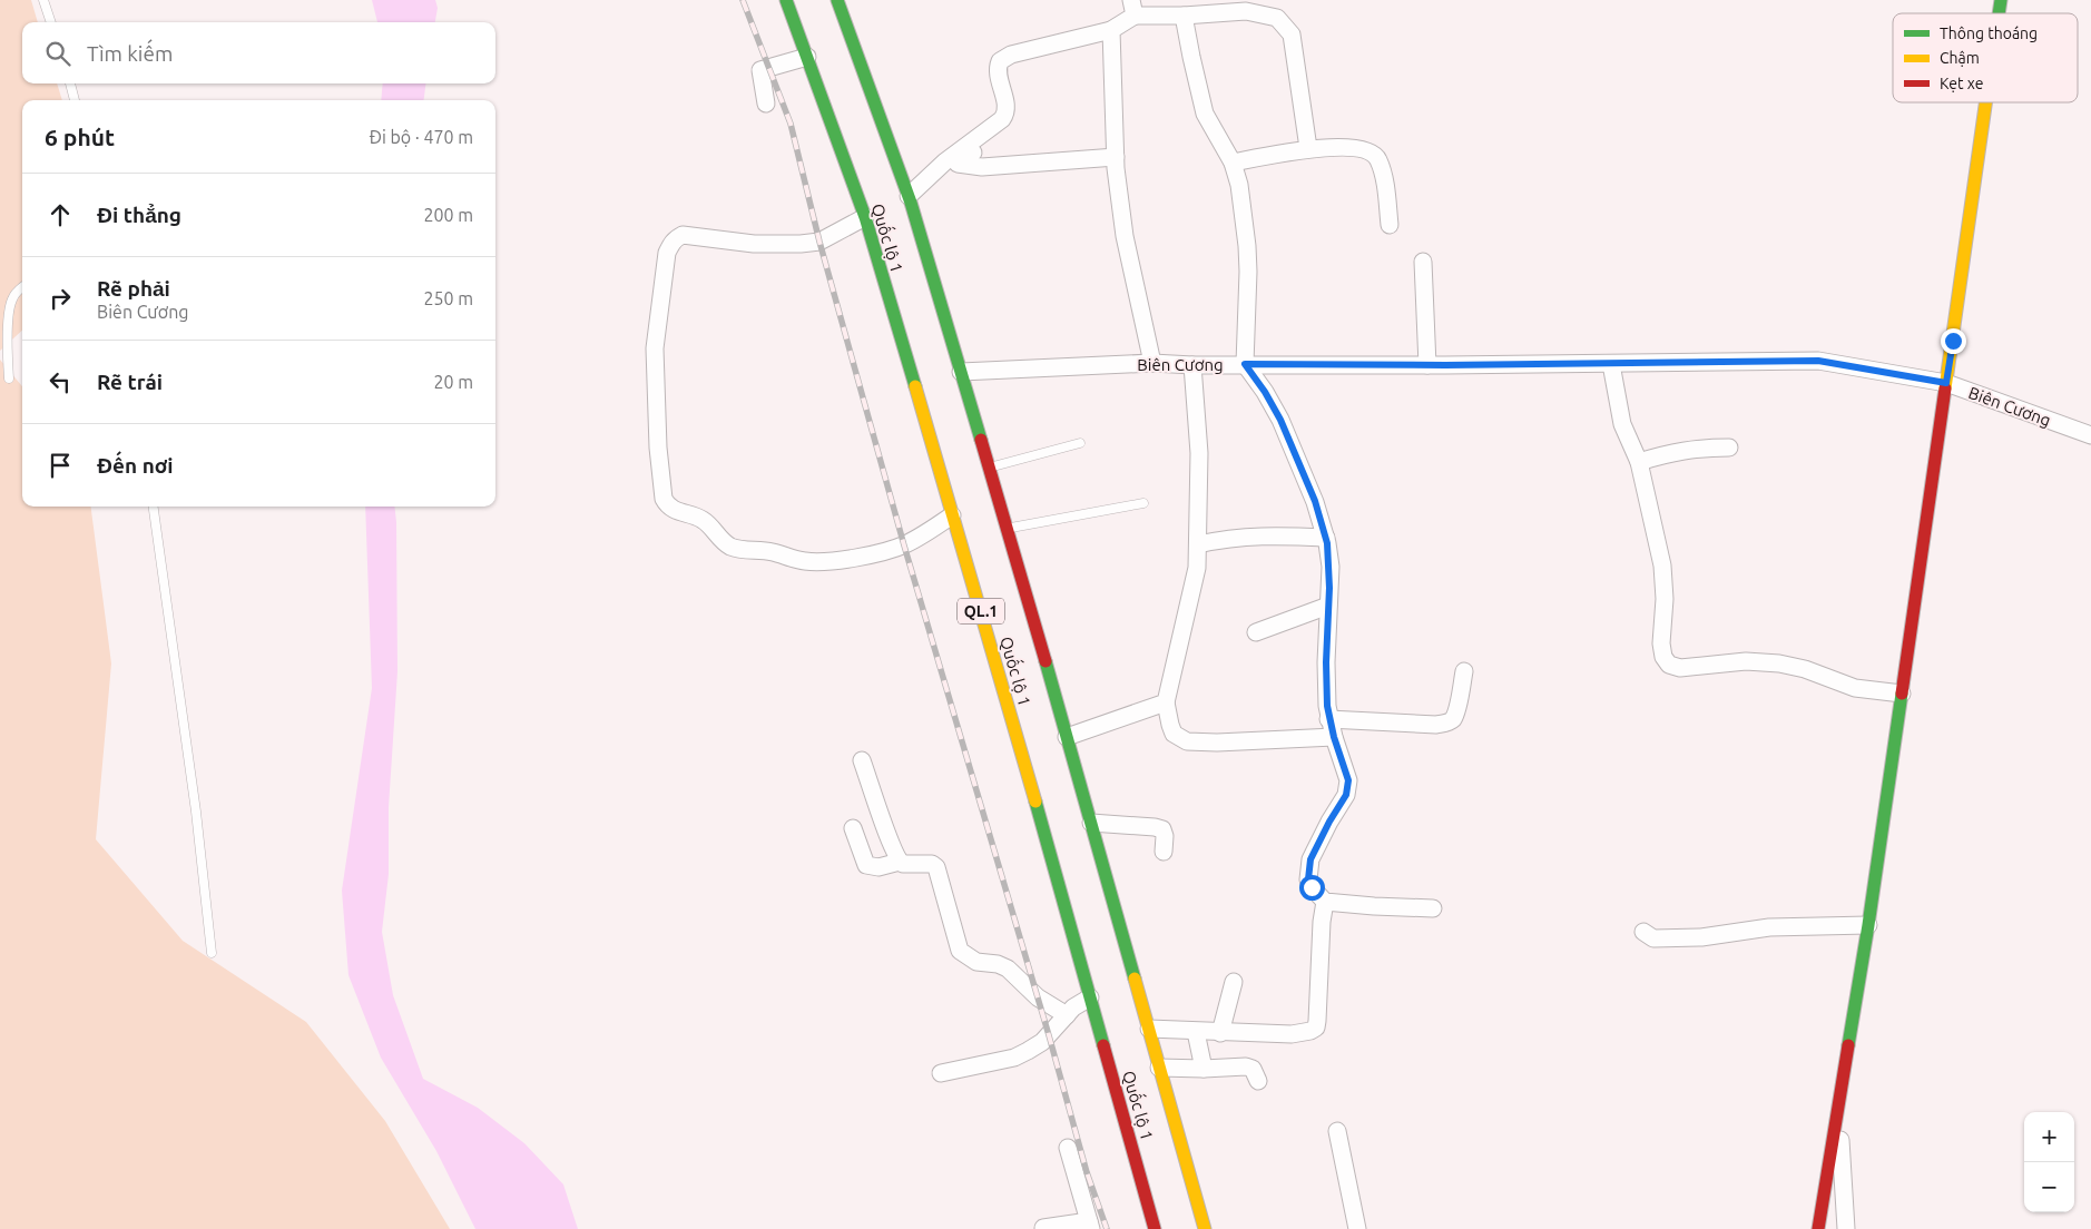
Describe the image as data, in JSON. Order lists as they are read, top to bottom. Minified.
{"streets":{"main road":["Quốc lộ 1","QL.1"],"street":["Biên Cương"]},"crossings":[["Quốc lộ 1","Biên Cương"]],"legend":["Thông thoáng","Chậm","Kẹt xe"],"page":{"search":"Tìm kiếm","heading":["6 phút","Đi bộ · 470 m"],"list":[["Đi thẳng","200 m"],["Rẽ phải","Biên Cương","250 m"],["Rẽ trái","20 m"],"Đến nơi"],"map_buttons":["+","−"]}}
